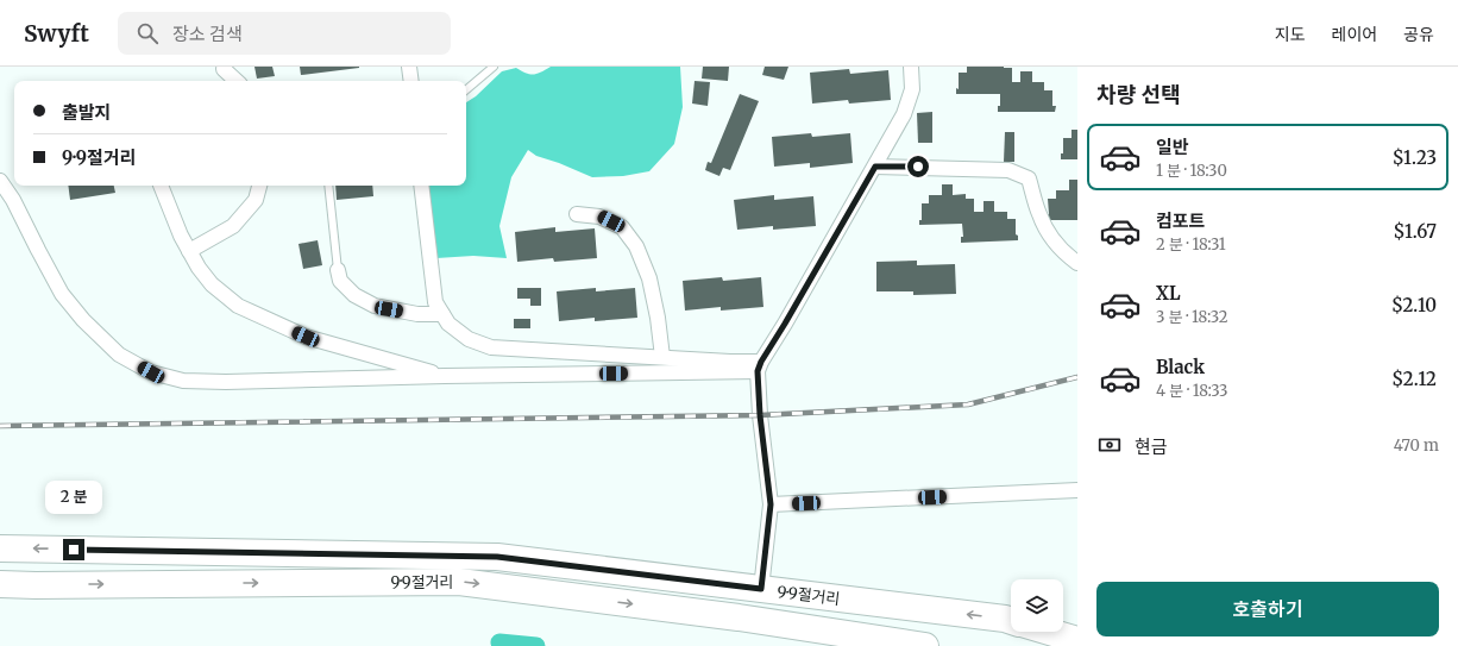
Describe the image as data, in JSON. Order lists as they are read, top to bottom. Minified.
{"streets":{"highway":["9·9절거리"]},"page":{"header":"Swyft","search":"장소 검색","nav":["지도","레이어","공유"],"heading":"차량 선택","banner":["출발지","9·9절거리"],"list":[{"name":"일반","note":"1 분 · 18:30","value":"$1.23"},{"name":"컴포트","note":"2 분 · 18:31","value":"$1.67"},{"name":"XL","note":"3 분 · 18:32","value":"$2.10"},{"name":"Black","note":"4 분 · 18:33","value":"$2.12"}],"pay":["현금","470 m"],"bubble":"2 분","buttons":"호출하기"}}
